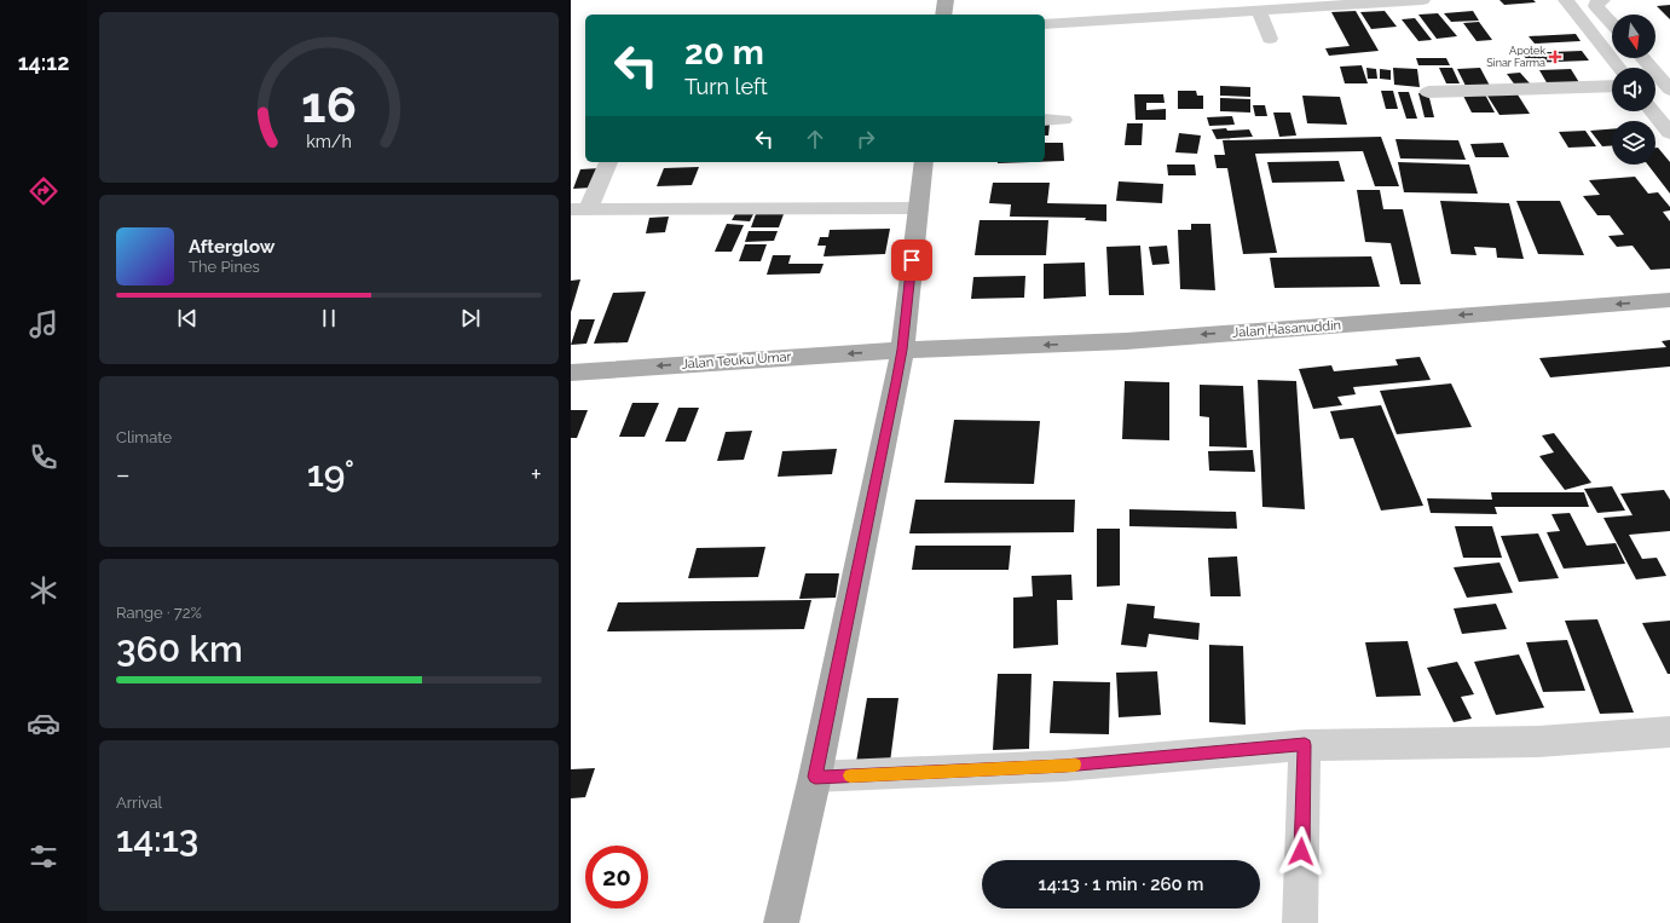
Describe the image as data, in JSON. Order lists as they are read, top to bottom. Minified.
{"streets":{"main road":["Jalan Hasanuddin","Jalan Teuku Umar"]},"crossings":[["Jalan Hasanuddin","Jalan Teuku Umar"]],"one_way":["Jalan Hasanuddin","Jalan Teuku Umar"],"places":{"health":["Apotek Sinar Farma"]},"north":"bottom","page":{"tabs":"14:12","turn":["20 m","Turn left"],"song":["Afterglow","The Pines"],"tile":["Climate",["Range · 72%","360 km"],["Arrival","14:13"]],"heat":["−","19°","+"],"limit":"20","trip":"14:13 · 1 min · 260 m","gauge":["16","km/h"]}}
